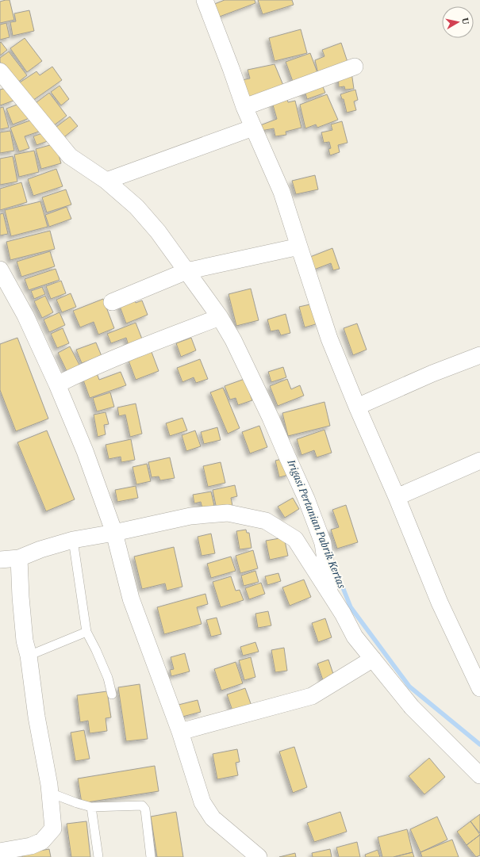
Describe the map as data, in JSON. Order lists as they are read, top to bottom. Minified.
{"water":["Irigasi Pertanian Pabrik Kertas"],"north":"right"}
